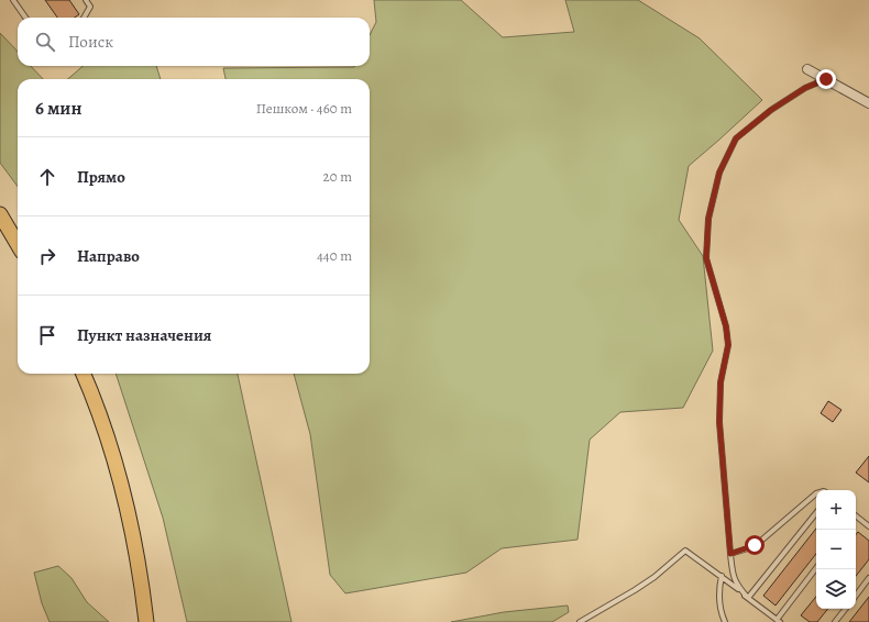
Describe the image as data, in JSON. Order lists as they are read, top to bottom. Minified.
{"page":{"search":"Поиск","heading":["6 мин","Пешком · 460 m"],"list":[["Прямо","20 m"],["Направо","440 m"],"Пункт назначения"],"map_buttons":["+","−"]}}
